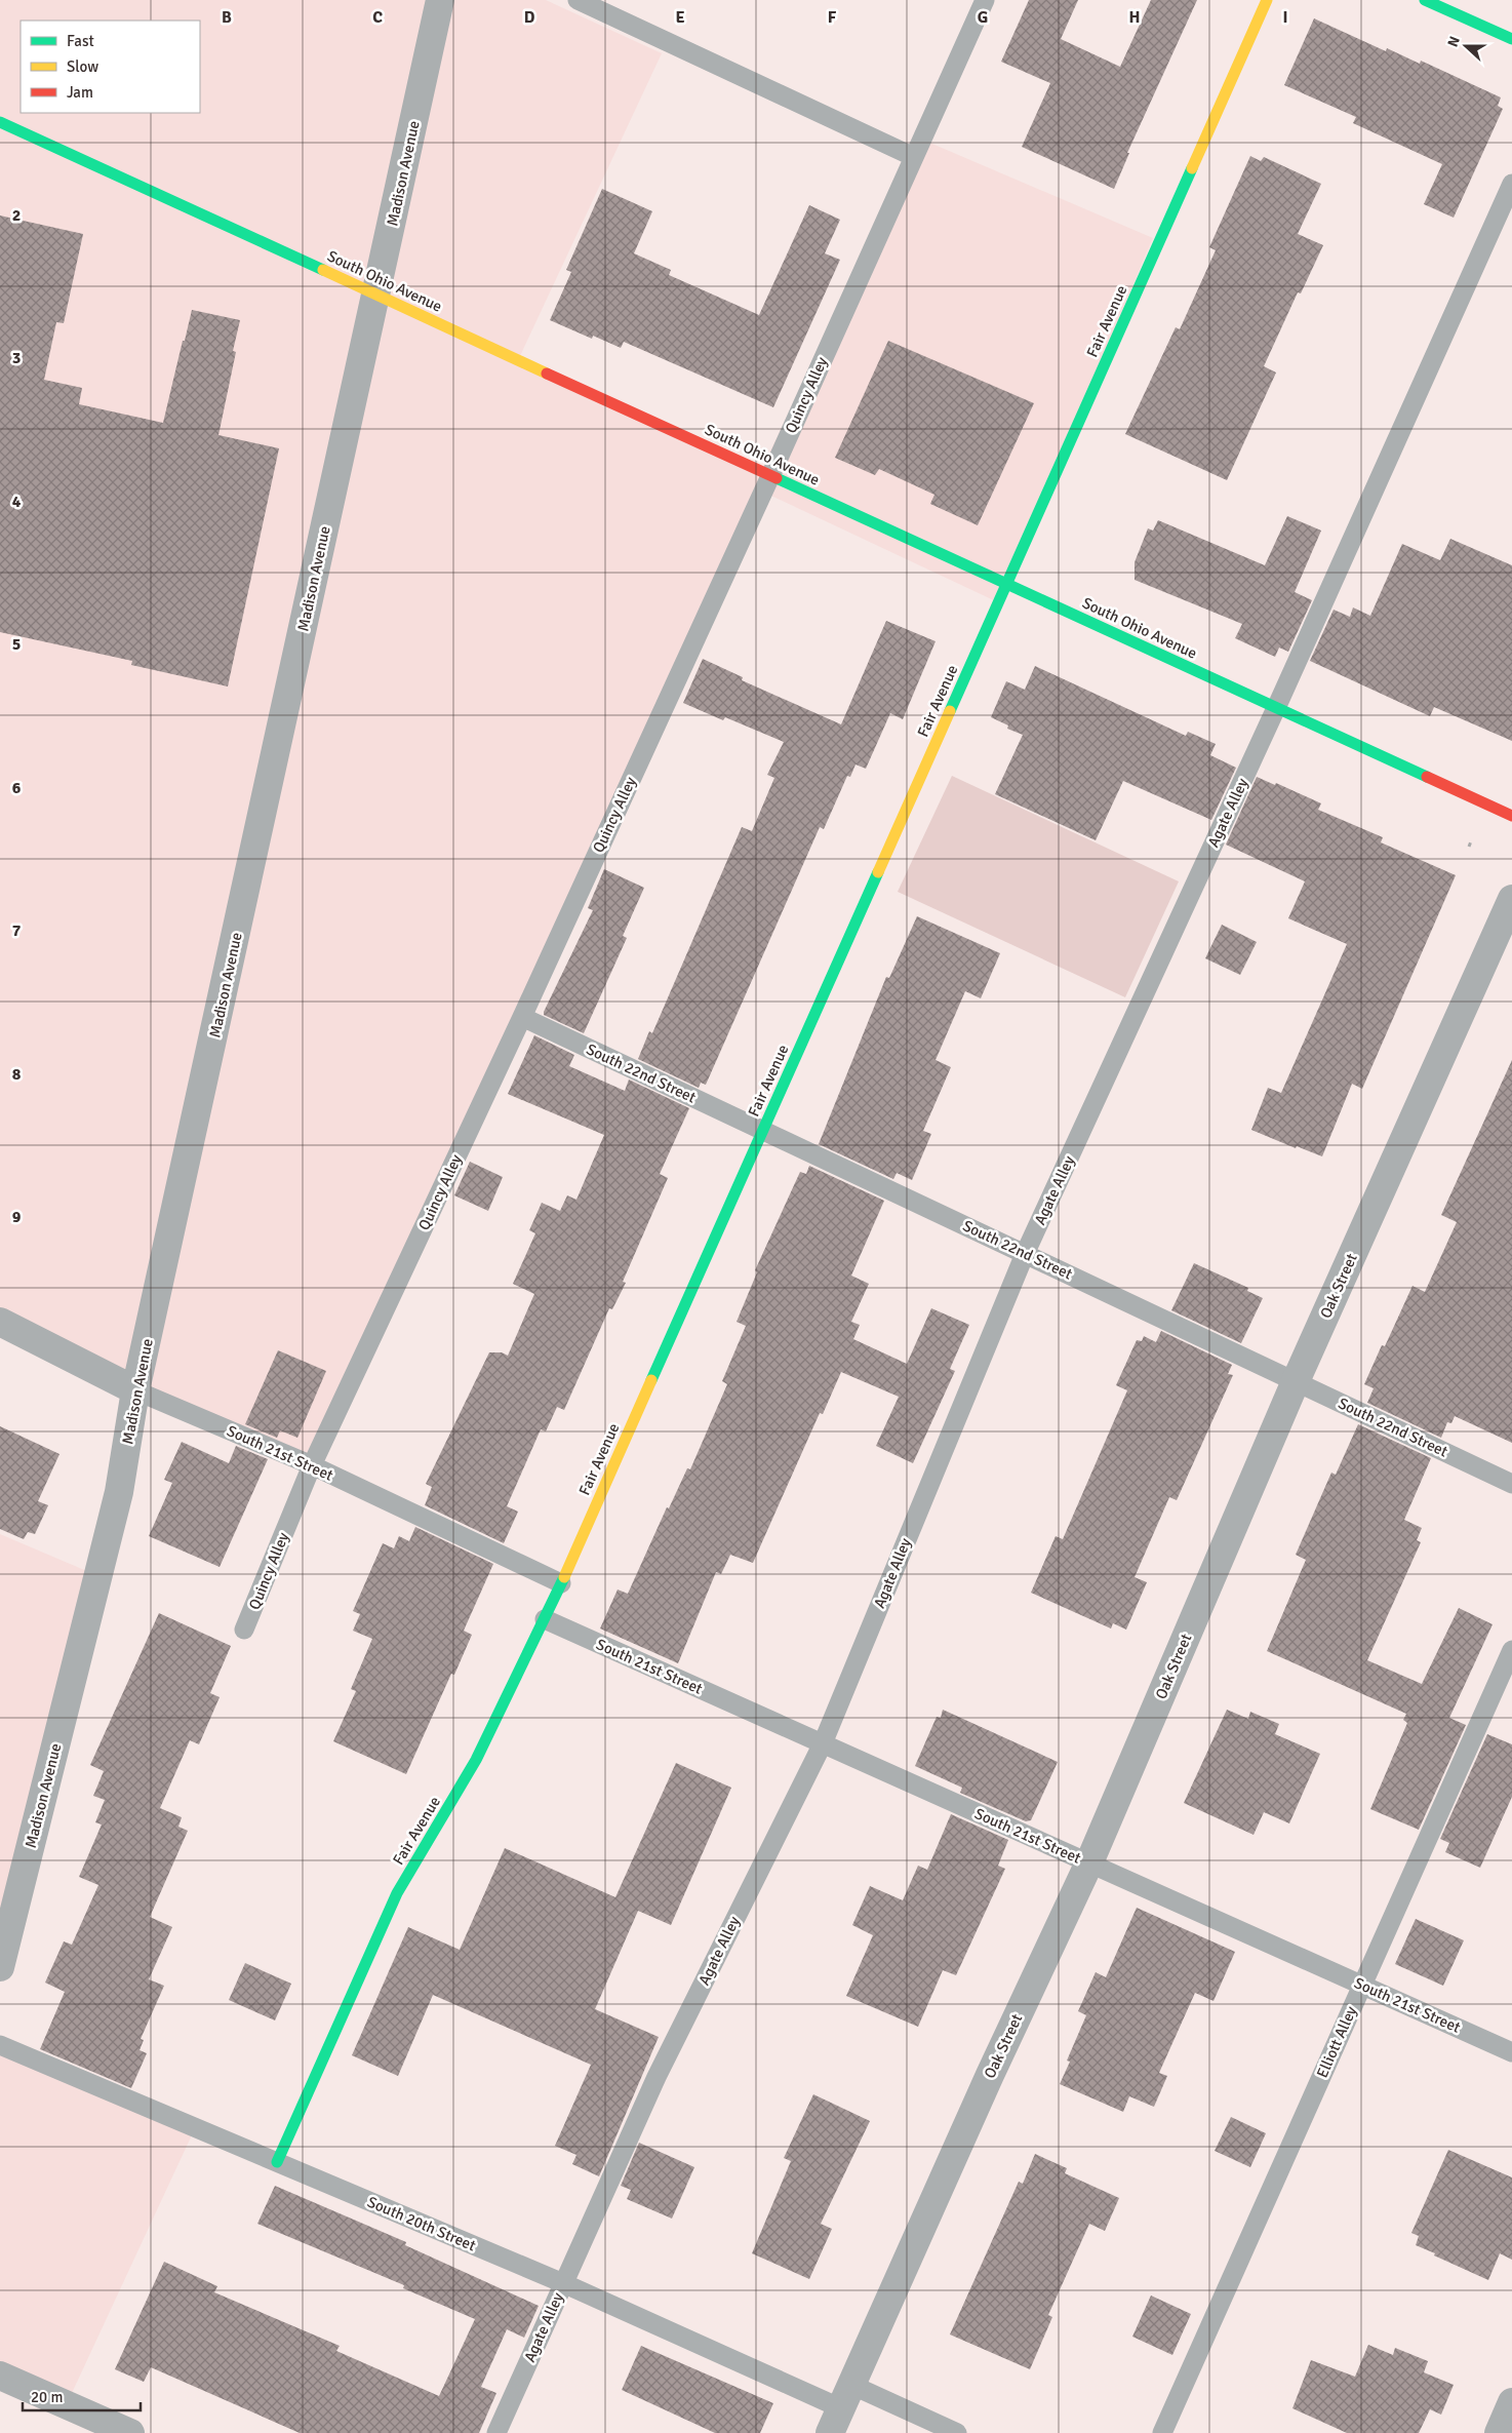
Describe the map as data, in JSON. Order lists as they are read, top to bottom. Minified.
{"streets":{"street":["Madison Avenue","South Ohio Avenue","Fair Avenue","Oak Street","South 21st Street"],"lane":["Quincy Alley","Agate Alley","South 22nd Street","Elliott Alley","South 20th Street"]},"crossings":[["Madison Avenue","South Ohio Avenue"],["Madison Avenue","South 21st Street"],["South Ohio Avenue","Fair Avenue"],["South Ohio Avenue","Quincy Alley"],["South Ohio Avenue","Agate Alley"],["Fair Avenue","South 22nd Street"],["Fair Avenue","South 21st Street"],["Fair Avenue","South 20th Street"],["Quincy Alley","South 22nd Street"],["Quincy Alley","South 21st Street"],["Agate Alley","South 22nd Street"],["Agate Alley","South 21st Street"],["Agate Alley","South 20th Street"],["South 22nd Street","Oak Street"],["Oak Street","South 21st Street"],["Oak Street","South 20th Street"],["South 21st Street","Elliott Alley"]],"legend":["Fast","Slow","Jam"],"scale_bar":"20 m","north":"left","grid":{"columns":["B","C","D","E","F","G","H","I"],"rows":["2","3","4","5","6","7","8","9"]}}
